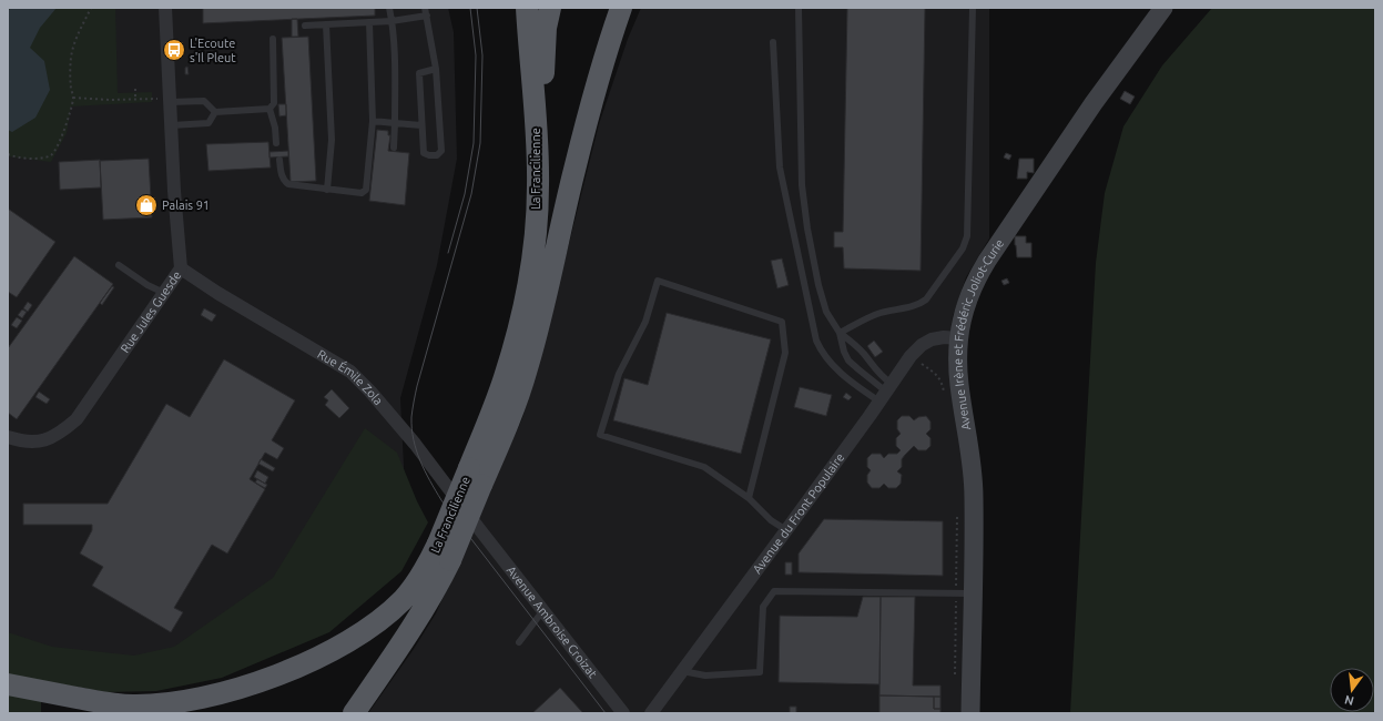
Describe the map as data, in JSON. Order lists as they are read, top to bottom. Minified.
{"streets":{"highway":["La Francilienne"],"main road":["Avenue Irène et Frédéric Joliot-Curie"],"street":["Rue Jules Guesde","Rue Émile Zola","Avenue du Front Populaire","Avenue Ambroise Croizat"]},"crossings":[["Rue Jules Guesde","Rue Émile Zola"],["Avenue Irène et Frédéric Joliot-Curie","Avenue du Front Populaire"],["Rue Émile Zola","Avenue Ambroise Croizat"]],"places":{"bus stop":["L'Ecoute s'Il Pleut"],"shop":["Palais 91"]},"north":"bottom"}
